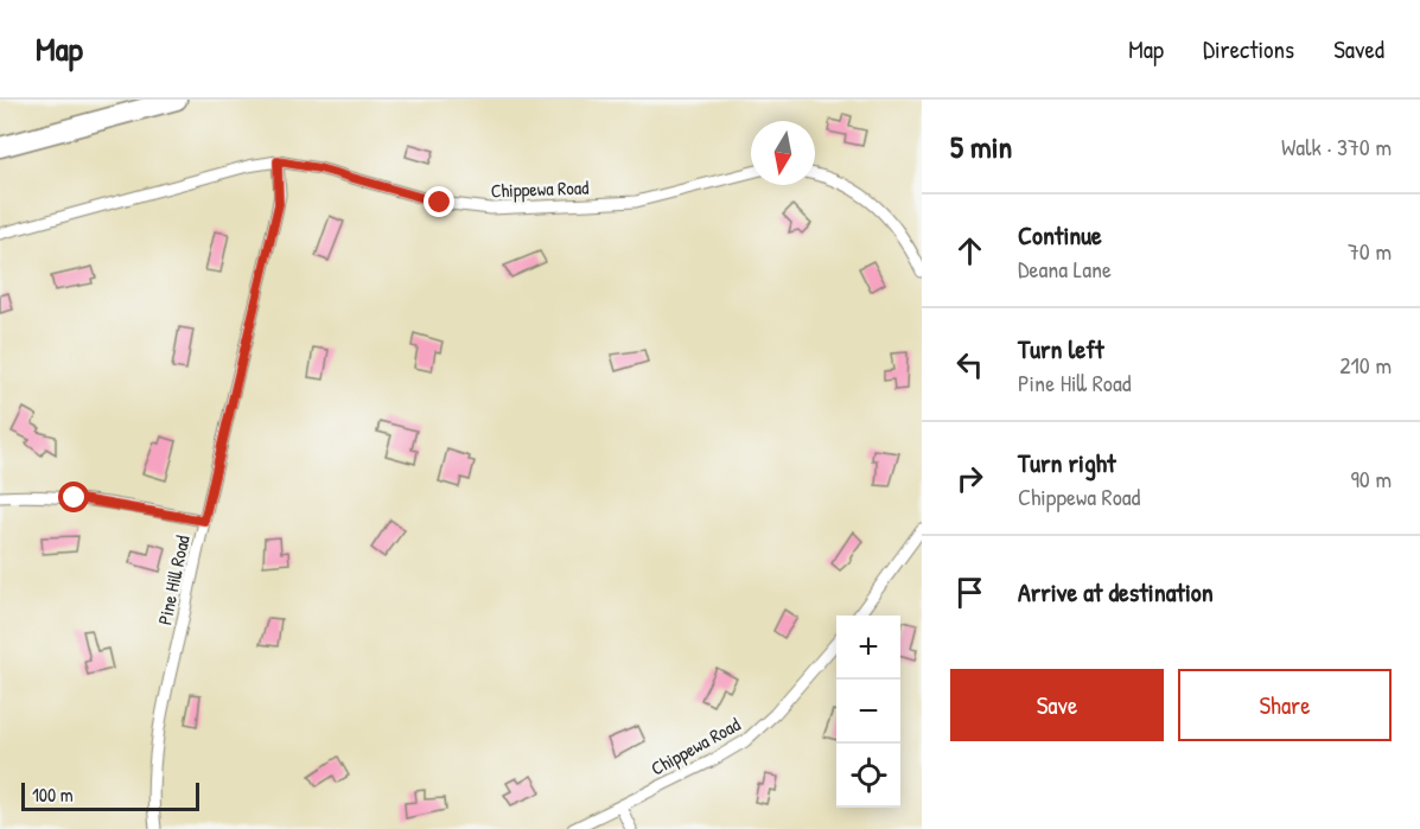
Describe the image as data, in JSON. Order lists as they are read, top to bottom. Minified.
{"streets":{"street":["Chippewa Road","Pine Hill Road"]},"crossings":[["Chippewa Road","Pine Hill Road"]],"scale_bar":"100 m","north":"bottom","page":{"header":"Map","nav":["Map","Directions","Saved"],"heading":["5 min","Walk · 370 m"],"list":[["Continue","Deana Lane","70 m"],["Turn left","Pine Hill Road","210 m"],["Turn right","Chippewa Road","90 m"],"Arrive at destination"],"map_buttons":["+","−"],"buttons":["Save","Share"],"scale":"100 m"}}
